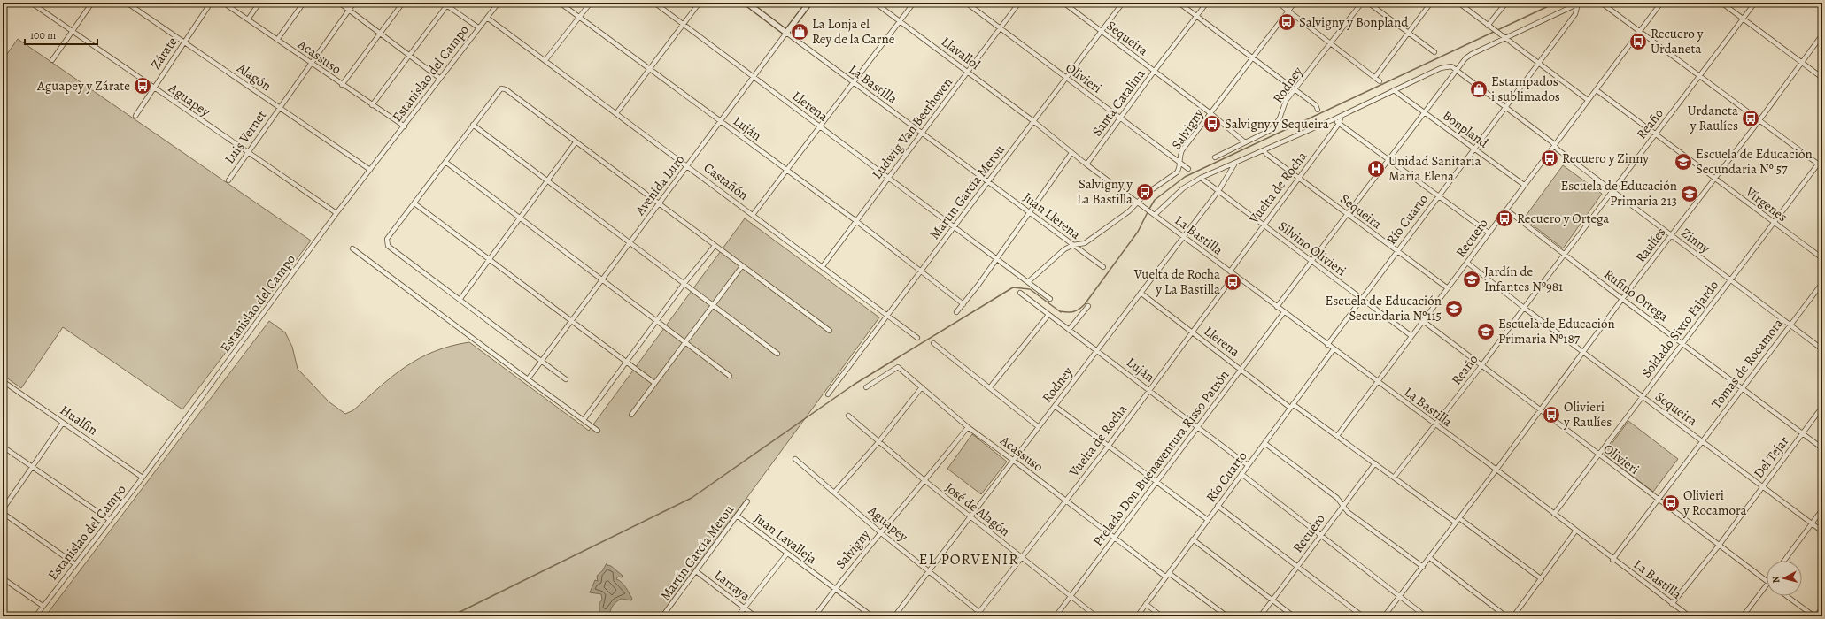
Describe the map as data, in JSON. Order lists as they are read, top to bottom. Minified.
{"streets":{"street":["Sequeira","Zárate","Llavallol","Acassuso","Estanislao del Campo","Alagón","Olivieri","La Bastilla","Rodney","Aguapey","Santa Catalina","Llerena","Reaño","Luján","Ludwig Van Beethoven","Salvigny","Bonpland","Luis Vernet","Castañón","Avenida Luro","Vuelta de Rocha","Martín García Merou","Vírgenes","Juan Llerena","Río Cuarto","Recuero","Zinny","Raulíes","Silvino Olivieri","Rufino Ortega","Soldado Sixto Fajardo","Tomás de Rocamora","Hualfin","Del Tejar","Prelado Don Buenaventura Risso Patrón","José de Alagón","Juan Lavalleja","Larraya"]},"crossings":[["Sequeira","Rodney"],["Sequeira","Santa Catalina"],["Sequeira","Reaño"],["Sequeira","Salvigny"],["Sequeira","Vuelta de Rocha"],["Sequeira","Martín García Merou"],["Sequeira","Río Cuarto"],["Sequeira","Recuero"],["Sequeira","Raulíes"],["Sequeira","Soldado Sixto Fajardo"],["Sequeira","Tomás de Rocamora"],["Sequeira","Del Tejar"],["Zárate","Alagón"],["Zárate","Aguapey"],["Llavallol","Ludwig Van Beethoven"],["Llavallol","Martín García Merou"],["Acassuso","Estanislao del Campo"],["Acassuso","Rodney"],["Acassuso","Salvigny"],["Acassuso","Luis Vernet"],["Acassuso","Vuelta de Rocha"],["Acassuso","Río Cuarto"],["Acassuso","Prelado Don Buenaventura Risso Patrón"],["Estanislao del Campo","Alagón"],["Estanislao del Campo","Aguapey"],["Estanislao del Campo","Castañón"],["Estanislao del Campo","Hualfin"],["Alagón","Luis Vernet"],["Olivieri","Santa Catalina"],["Olivieri","Reaño"],["Olivieri","Ludwig Van Beethoven"],["Olivieri","Salvigny"],["Olivieri","Martín García Merou"],["Olivieri","Recuero"],["Olivieri","Raulíes"],["Olivieri","Soldado Sixto Fajardo"],["Olivieri","Tomás de Rocamora"],["Olivieri","Del Tejar"],["La Bastilla","Rodney"],["La Bastilla","Reaño"],["La Bastilla","Ludwig Van Beethoven"],["La Bastilla","Salvigny"],["La Bastilla","Avenida Luro"],["La Bastilla","Vuelta de Rocha"],["La Bastilla","Martín García Merou"],["La Bastilla","Juan Llerena"],["La Bastilla","Río Cuarto"],["La Bastilla","Recuero"],["La Bastilla","Raulíes"],["La Bastilla","Soldado Sixto Fajardo"],["La Bastilla","Tomás de Rocamora"],["La Bastilla","Del Tejar"],["La Bastilla","Prelado Don Buenaventura Risso Patrón"],["Rodney","Aguapey"],["Rodney","Llerena"],["Rodney","Luján"],["Rodney","Silvino Olivieri"],["Rodney","José de Alagón"],["Aguapey","Salvigny"],["Aguapey","Luis Vernet"],["Aguapey","Vuelta de Rocha"],["Llerena","Ludwig Van Beethoven"],["Llerena","Avenida Luro"],["Llerena","Vuelta de Rocha"],["Llerena","Martín García Merou"],["Llerena","Río Cuarto"],["Llerena","Prelado Don Buenaventura Risso Patrón"],["Reaño","Vírgenes"],["Reaño","Zinny"],["Reaño","Rufino Ortega"],["Luján","Ludwig Van Beethoven"],["Luján","Avenida Luro"],["Luján","Vuelta de Rocha"],["Luján","Martín García Merou"],["Luján","Río Cuarto"],["Luján","Prelado Don Buenaventura Risso Patrón"],["Ludwig Van Beethoven","Castañón"],["Salvigny","Juan Llerena"],["Salvigny","José de Alagón"],["Salvigny","Juan Lavalleja"],["Bonpland","Río Cuarto"],["Bonpland","Recuero"],["Castañón","Avenida Luro"],["Castañón","Martín García Merou"],["Vuelta de Rocha","Silvino Olivieri"],["Vuelta de Rocha","José de Alagón"],["Martín García Merou","Juan Llerena"],["Martín García Merou","Juan Lavalleja"],["Martín García Merou","Larraya"],["Vírgenes","Recuero"],["Vírgenes","Raulíes"],["Vírgenes","Soldado Sixto Fajardo"],["Río Cuarto","Zinny"],["Río Cuarto","Silvino Olivieri"],["Recuero","Zinny"],["Recuero","Silvino Olivieri"],["Recuero","Rufino Ortega"],["Zinny","Raulíes"],["Zinny","Soldado Sixto Fajardo"],["Zinny","Tomás de Rocamora"],["Raulíes","Rufino Ortega"],["Rufino Ortega","Soldado Sixto Fajardo"],["Rufino Ortega","Tomás de Rocamora"],["Rufino Ortega","Del Tejar"],["Prelado Don Buenaventura Risso Patrón","José de Alagón"]],"districts":["EL PORVENIR"],"places":{"bus stop":["Salvigny y Bonpland","Recuero y Urdaneta","Aguapey y Zárate","Urdaneta y Raulíes","Salvigny y Sequeira","Recuero y Zinny","Salvigny y La Bastilla","Recuero y Ortega","Vuelta de Rocha y La Bastilla","Olivieri y Raulíes","Olivieri y Rocamora"],"shop":["La Lonja el Rey de la Carne","Estampados i sublimados"],"school or university":["Escuela de Educación Secundaria Nº 57","Escuela de Educación Primaria 213","Jardín de Infantes Nº981","Escuela de Educación Secundaria Nº115","Escuela de Educación Primaria Nº187"],"hospital":["Unidad Sanitaria Maria Elena"]},"scale_bar":"100 m","north":"left"}
